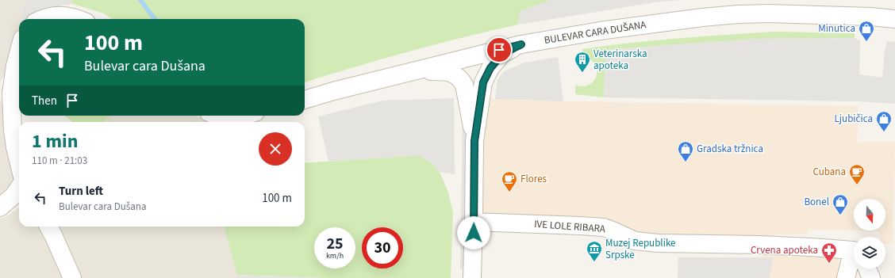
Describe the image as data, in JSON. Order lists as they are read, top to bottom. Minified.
{"streets":{"street":["BULEVAR CARA DUŠANA","IVE LOLE RIBARA"]},"places":{"shop":["Minutica","Ljubičica","Gradska tržnica","Bonel"],"building":["Veterinarska apoteka"],"cafe":["Cubana","Flores"],"museum":["Muzej Republike Srpske"],"pharmacy":["Crvena apoteka"]},"north":"bottom","page":{"turn":["100 m","Bulevar cara Dušana"],"then":"Then","heading":["1 min","110 m · 21:03"],"list":[{"name":"Turn left","note":"Bulevar cara Dušana","value":"100 m"}],"speed":"25 km/h","limit":"30"}}
